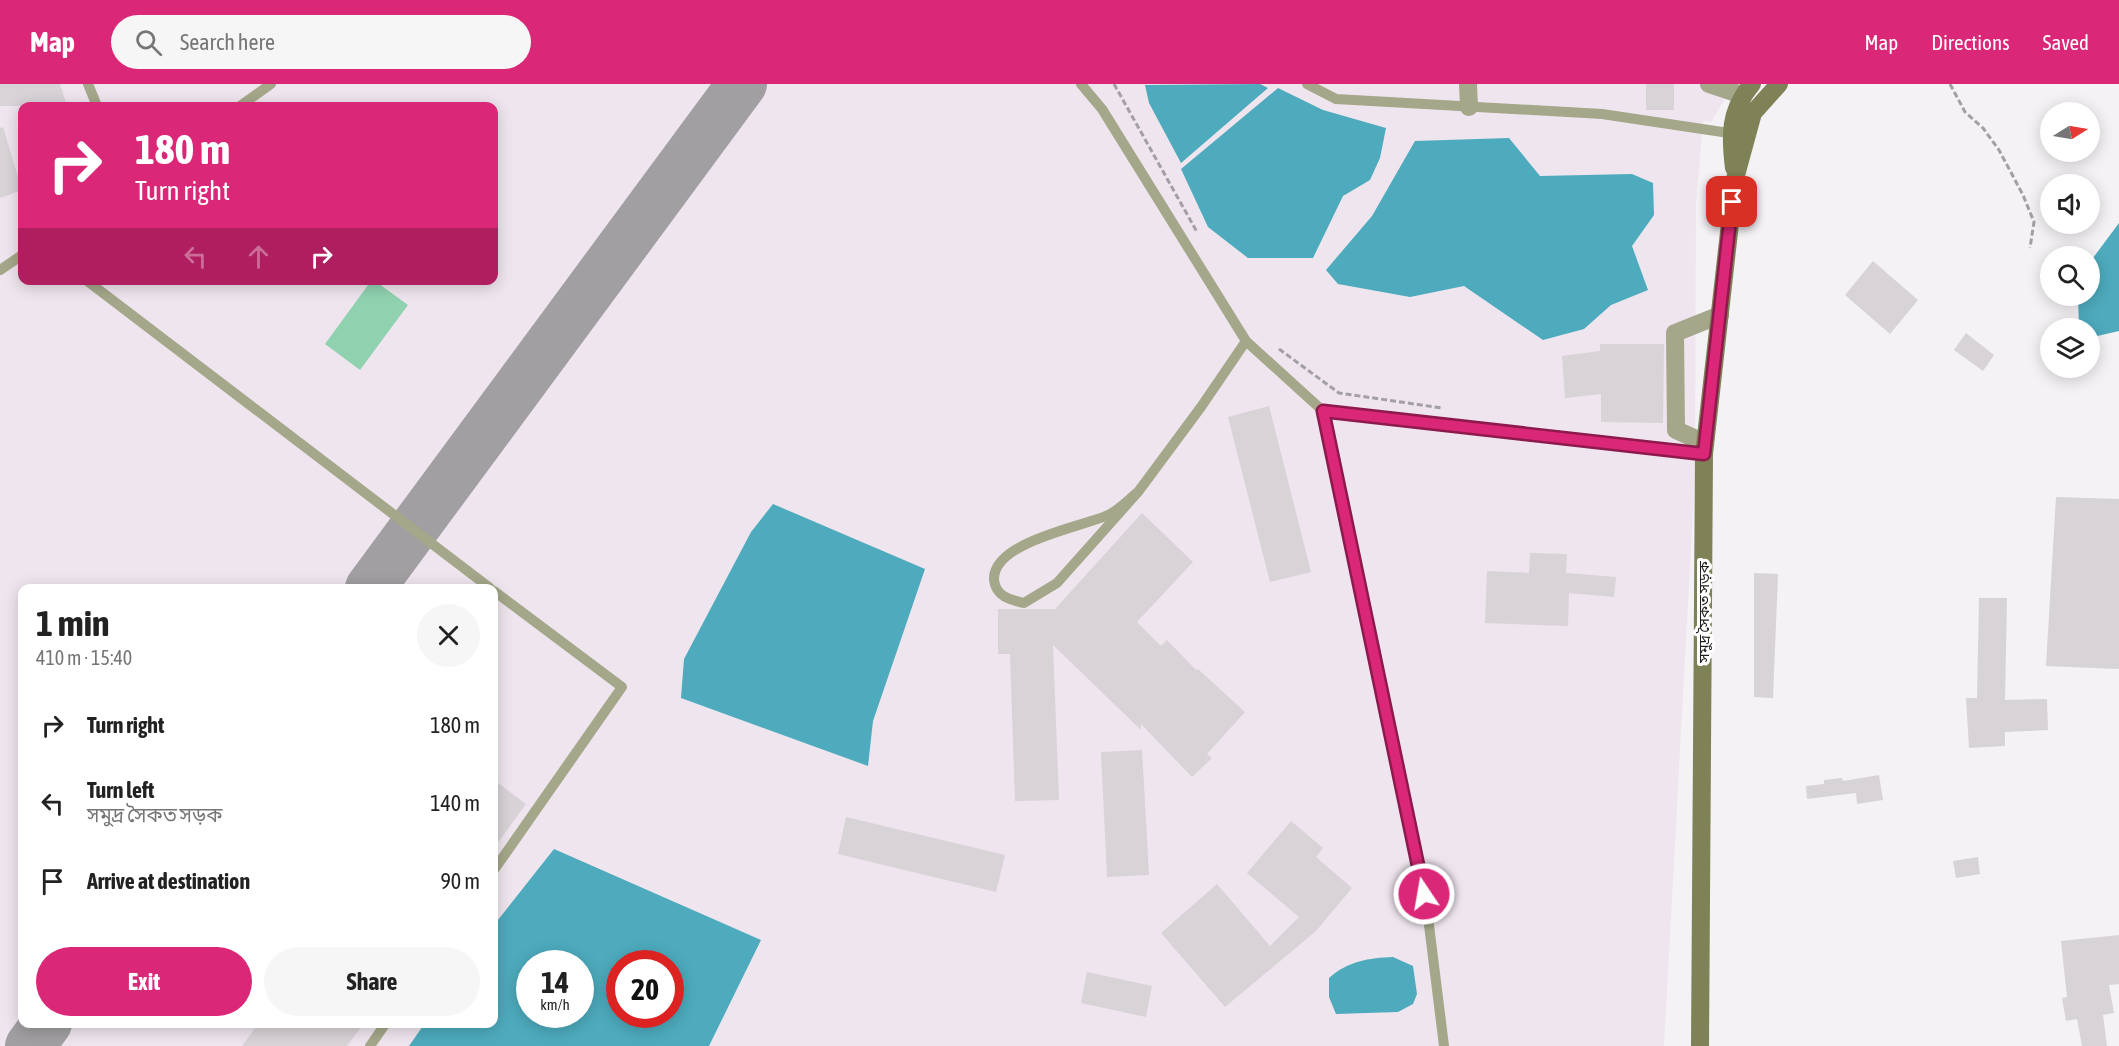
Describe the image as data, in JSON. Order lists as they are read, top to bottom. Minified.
{"streets":{"main road":["সমুদ্র সৈকত সড়ক"]},"north":"right","page":{"header":"Map","search":"Search here","nav":["Map","Directions","Saved"],"turn":["180 m","Turn right"],"heading":["1 min","410 m · 15:40"],"list":[{"name":"Turn right","value":"180 m"},{"name":"Turn left","note":"সমুদ্র সৈকত সড়ক","value":"140 m"},{"name":"Arrive at destination","value":"90 m"}],"buttons":["Exit","Share"],"speed":"14 km/h","limit":"20"}}
